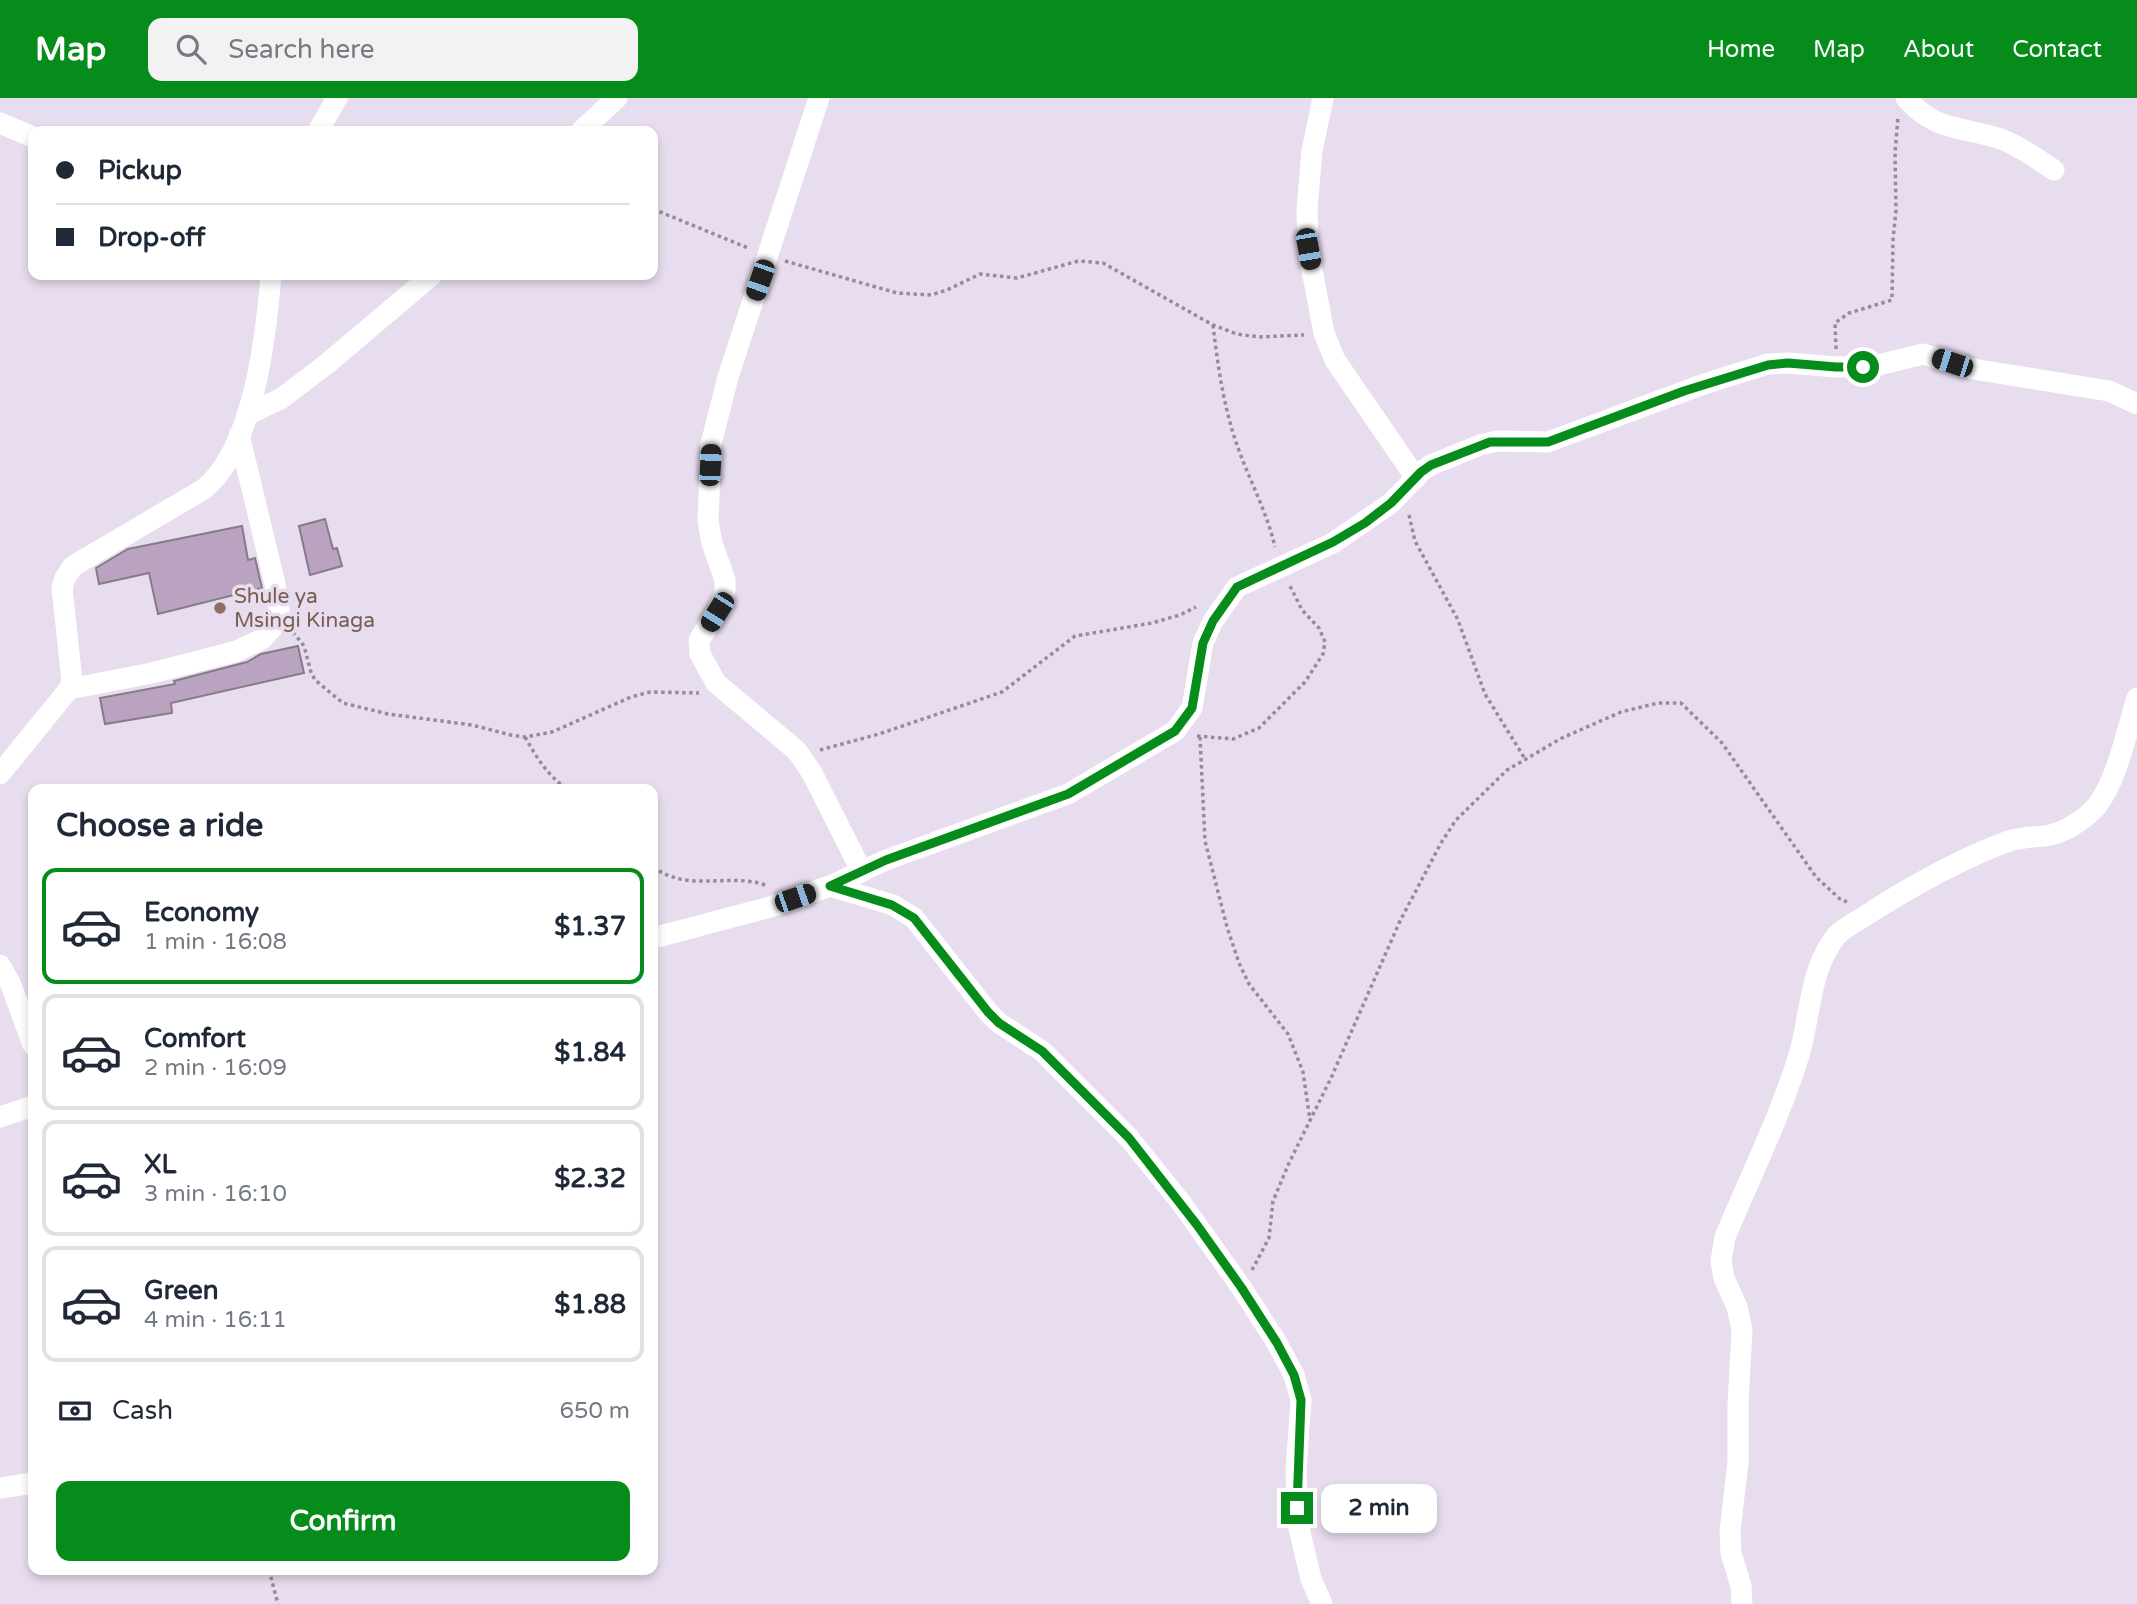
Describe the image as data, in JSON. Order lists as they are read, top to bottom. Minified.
{"places":["Shule ya Msingi Kinaga"],"page":{"header":"Map","search":"Search here","nav":["Home","Map","About","Contact"],"banner":["Pickup","Drop-off"],"heading":"Choose a ride","list":[{"name":"Economy","note":"1 min · 16:08","value":"$1.37"},{"name":"Comfort","note":"2 min · 16:09","value":"$1.84"},{"name":"XL","note":"3 min · 16:10","value":"$2.32"},{"name":"Green","note":"4 min · 16:11","value":"$1.88"}],"pay":["Cash","650 m"],"buttons":"Confirm","bubble":"2 min"}}
